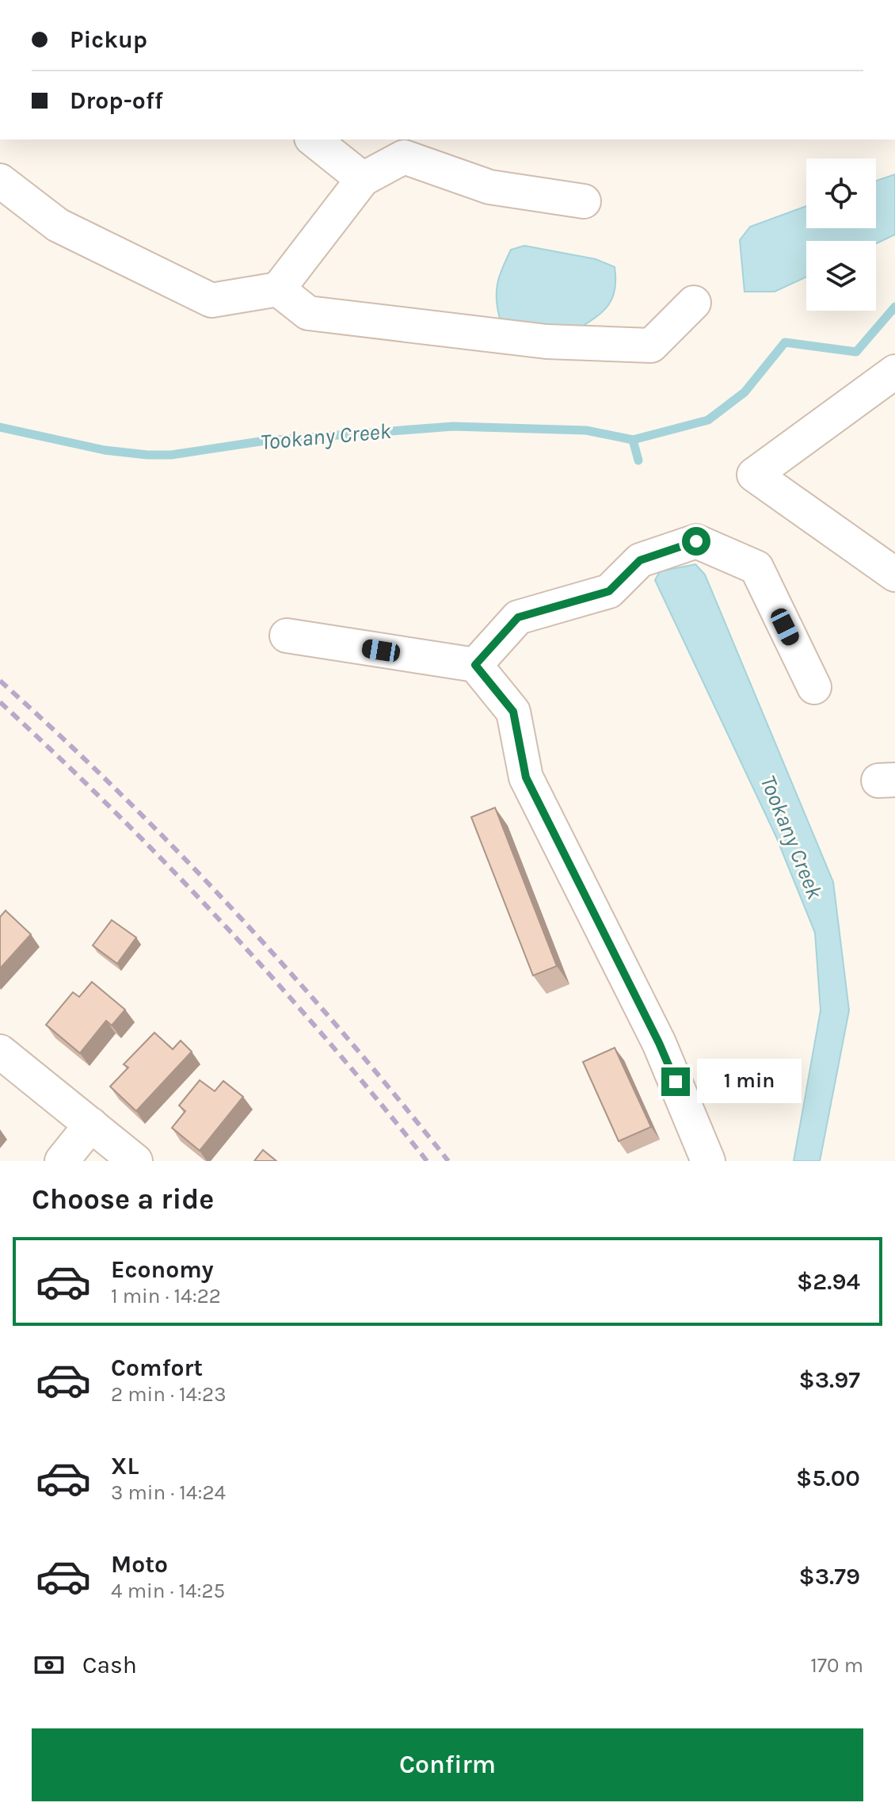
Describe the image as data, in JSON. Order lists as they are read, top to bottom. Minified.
{"water":["Tookany Creek"],"page":{"banner":["Pickup","Drop-off"],"bubble":"1 min","heading":"Choose a ride","list":[{"name":"Economy","note":"1 min · 14:22","value":"$2.94"},{"name":"Comfort","note":"2 min · 14:23","value":"$3.97"},{"name":"XL","note":"3 min · 14:24","value":"$5.00"},{"name":"Moto","note":"4 min · 14:25","value":"$3.79"}],"pay":["Cash","170 m"],"buttons":"Confirm"}}
